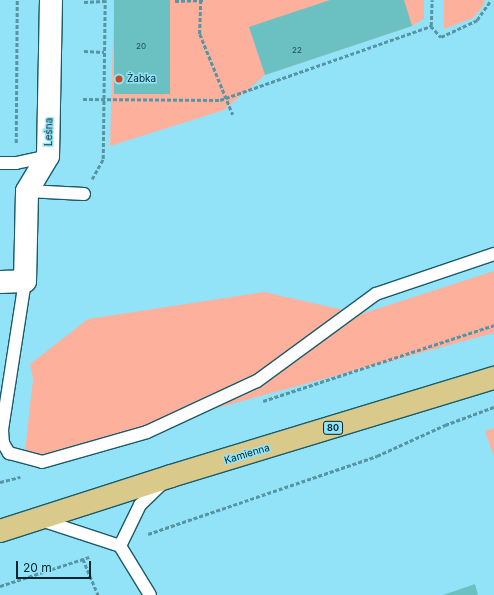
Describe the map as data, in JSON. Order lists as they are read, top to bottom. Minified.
{"streets":{"main road":["80","Kamienna"],"street":["Leśna"]},"places":["Żabka"],"house_numbers":["20","22"],"scale_bar":"20 m"}
